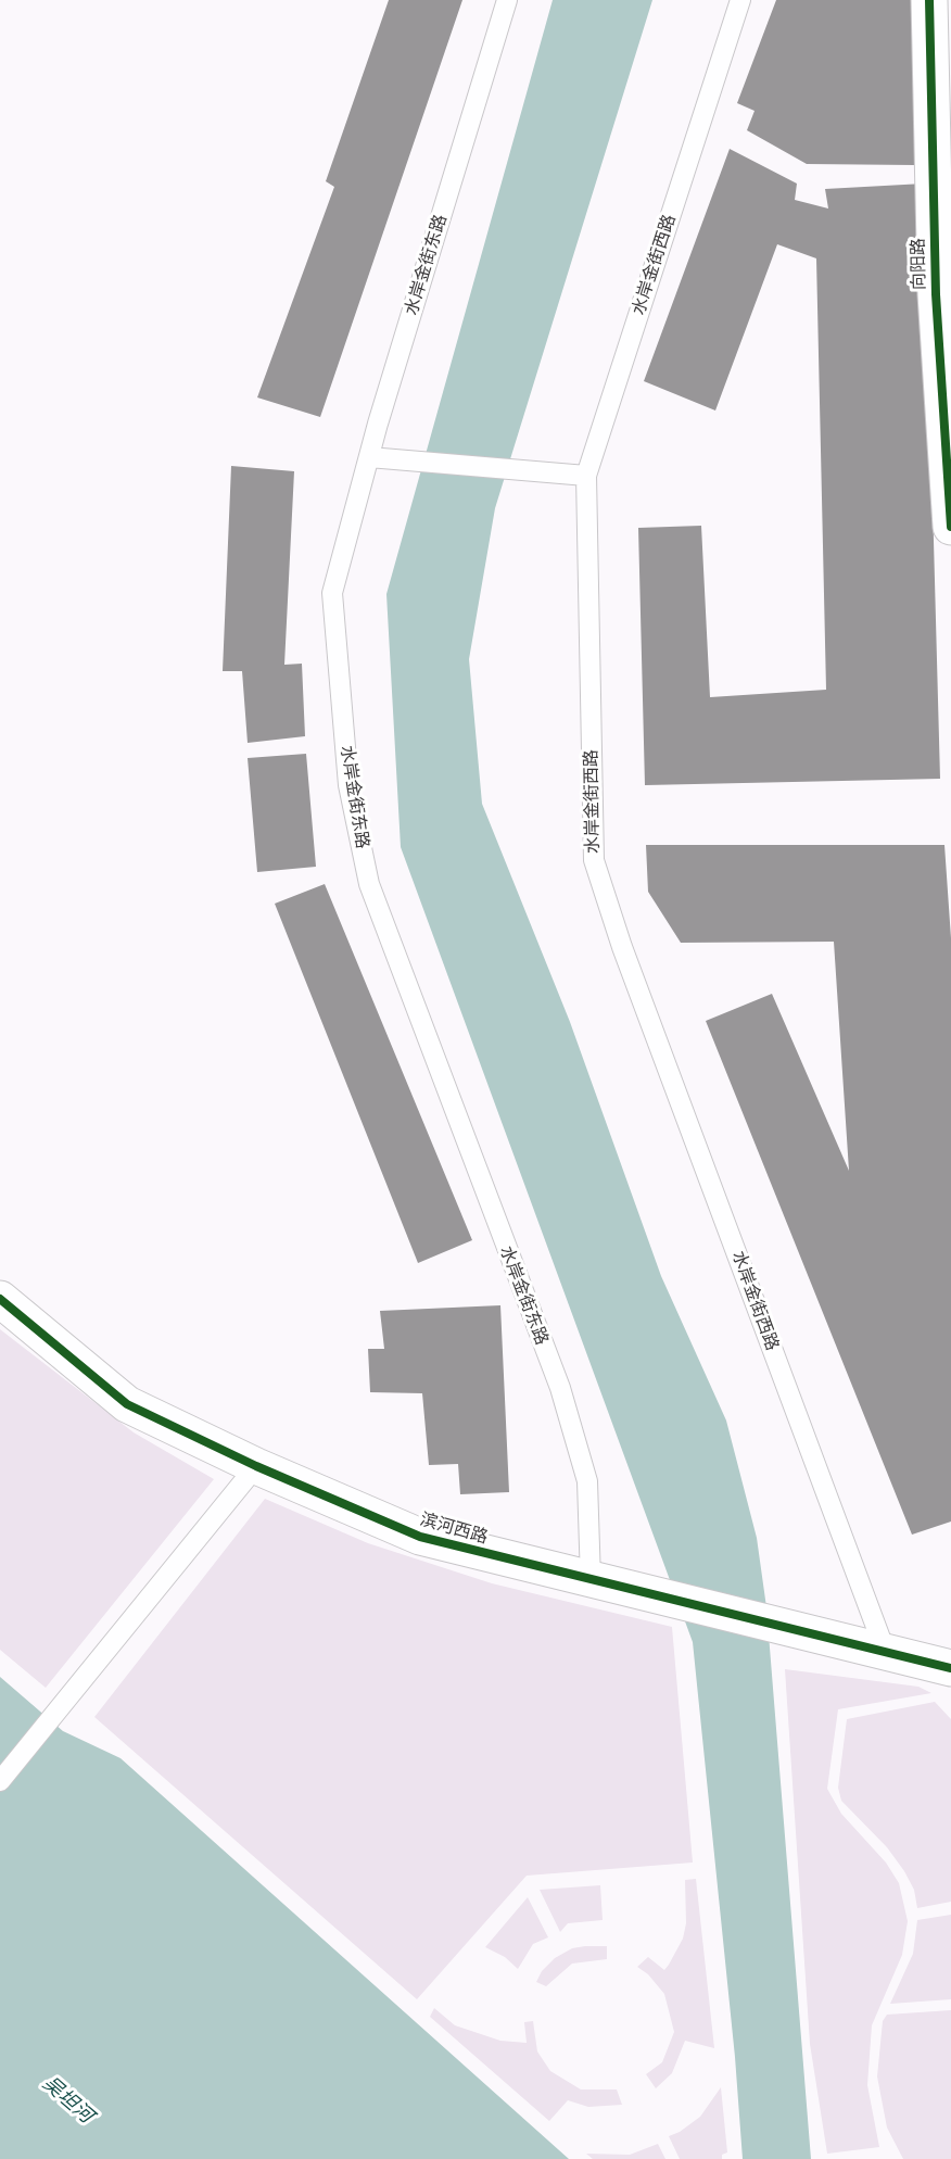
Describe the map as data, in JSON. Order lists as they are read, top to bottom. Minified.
{"streets":{"street":["向阳路","滨河西路"],"lane":["水岸金街东路","水岸金街西路"]},"crossings":[["水岸金街东路","滨河西路"],["水岸金街西路","滨河西路"]],"water":["吴坦河"]}
